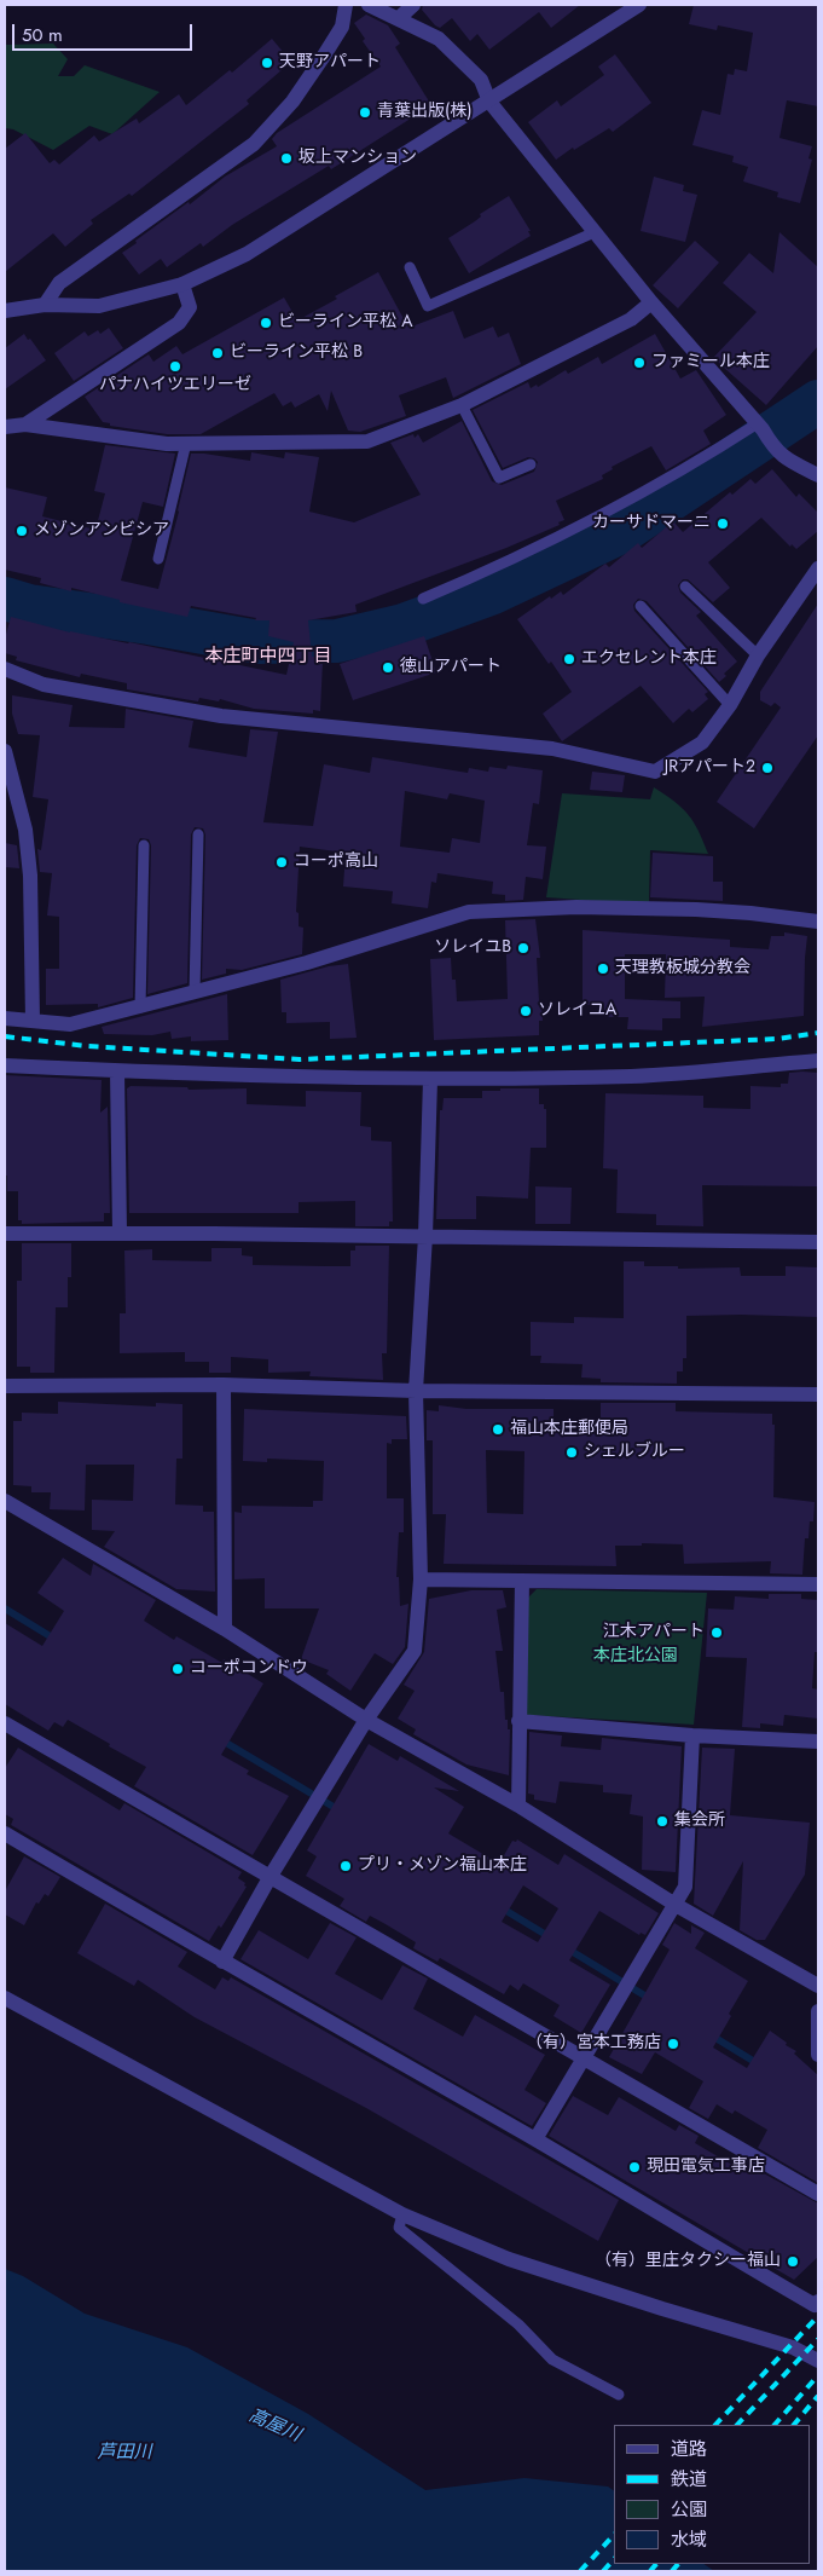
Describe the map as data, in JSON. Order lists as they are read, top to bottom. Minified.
{"districts":["本庄町中四丁目"],"water":["高屋川","芦田川"],"parks":["本庄北公園"],"places":["天野アパート","青葉出版(株)","坂上マンション","ビーライン平松 A","ビーライン平松 B","ファミール本庄","パナハイツエリーゼ","カーサドマーニ","メゾンアンビシア","エクセレント本庄","徳山アパート","JRアパート2","コーポ高山","ソレイユB","天理教板城分教会","ソレイユA","福山本庄郵便局","シェルブルー","江木アパート","コーポコンドウ","集会所","プリ・メゾン福山本庄","（有）宮本工務店","現田電気工事店","（有）里庄タクシー福山"],"legend":["道路","鉄道","公園","水域"],"scale_bar":"50 m"}
